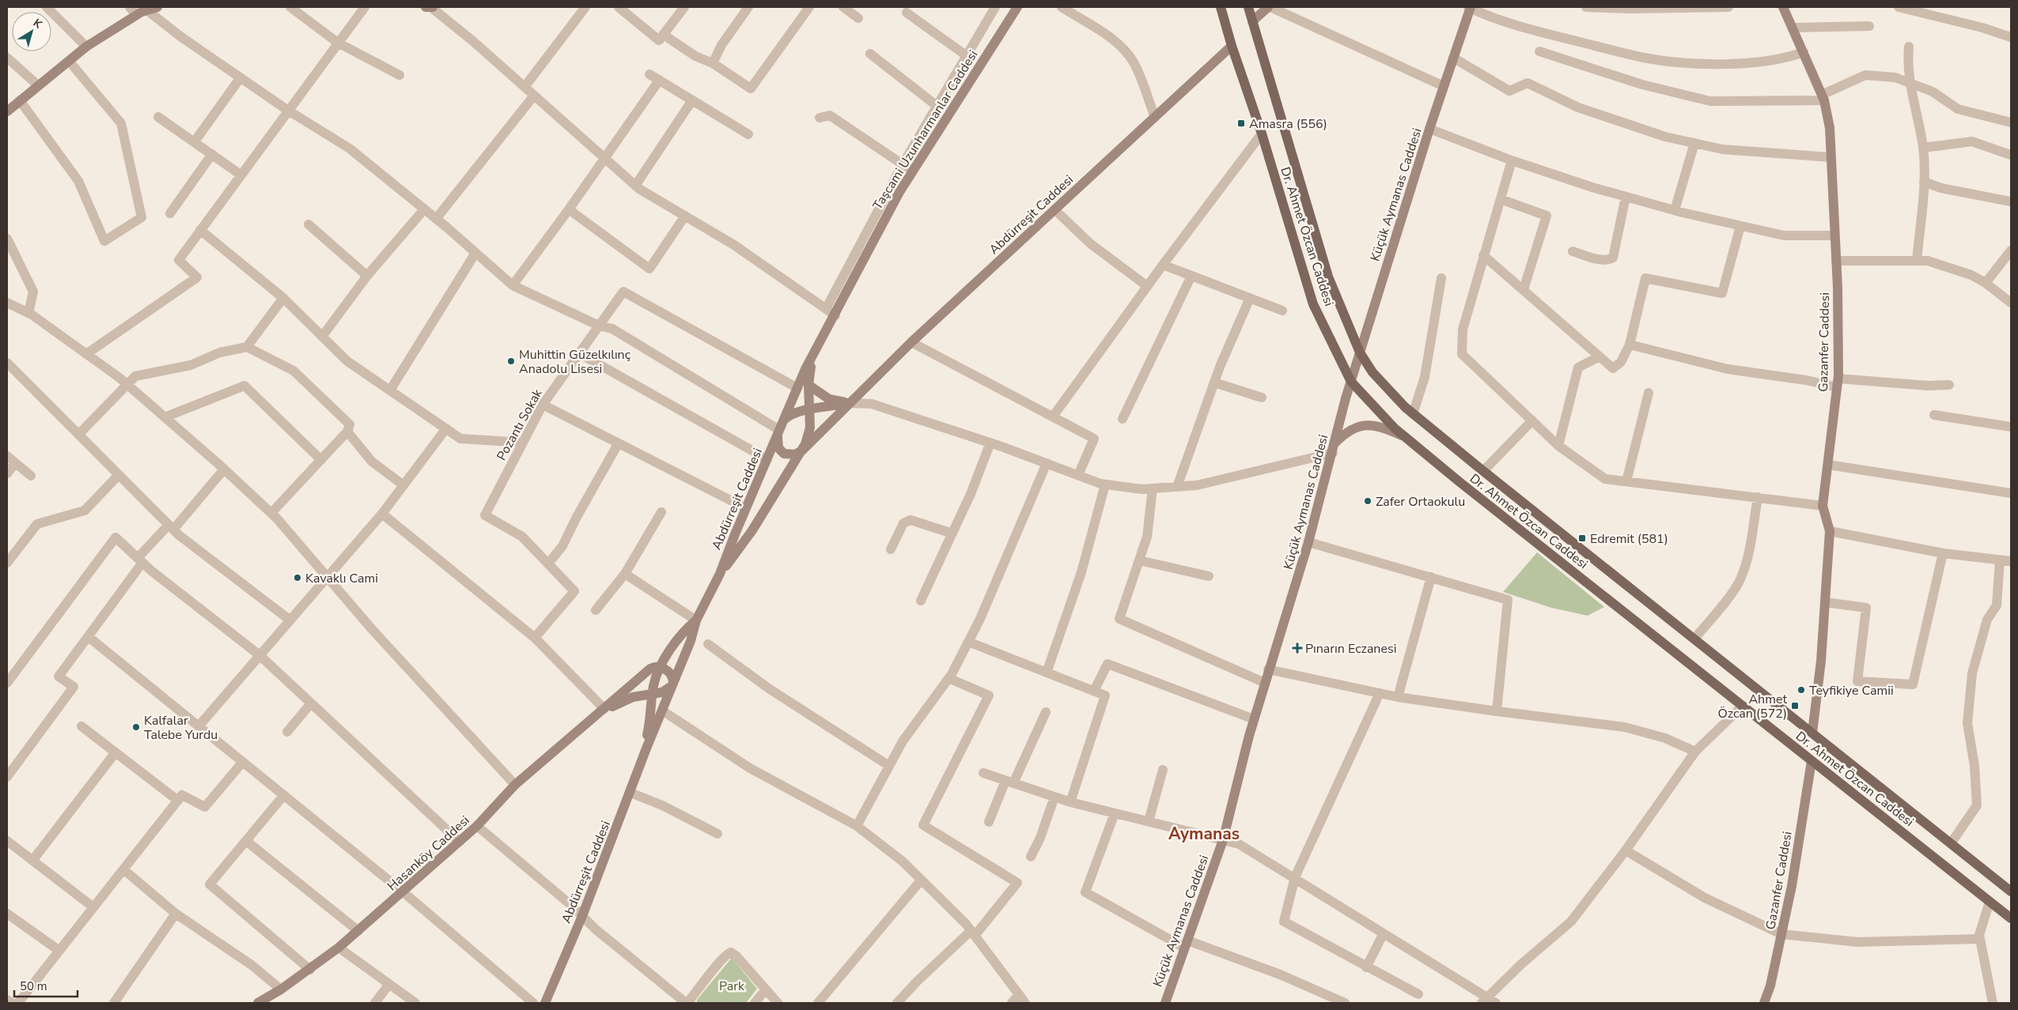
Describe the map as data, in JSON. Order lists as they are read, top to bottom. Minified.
{"streets":{"main road":["Dr. Ahmet Özcan Caddesi"],"street":["Taşcami Uzunharmanlar Caddesi","Küçük Aymanas Caddesi","Abdürreşit Caddesi","Gazanfer Caddesi","Pozantı Sokak","Hasanköy Caddesi"]},"crossings":[["Taşcami Uzunharmanlar Caddesi","Abdürreşit Caddesi"],["Taşcami Uzunharmanlar Caddesi","Pozantı Sokak"],["Küçük Aymanas Caddesi","Dr. Ahmet Özcan Caddesi"],["Abdürreşit Caddesi","Dr. Ahmet Özcan Caddesi"],["Abdürreşit Caddesi","Hasanköy Caddesi"],["Dr. Ahmet Özcan Caddesi","Gazanfer Caddesi"]],"districts":["Aymanas"],"parks":["Park"],"places":{"transit":["Amasra (556)","Edremit (581)","Ahmet Özcan (572)"],"other":["Muhittin Güzelkılınç Anadolu Lisesi","Zafer Ortaokulu","Kavaklı Cami","Teyfikiye Camii","Kalfalar Talebe Yurdu"],"health":["Pınarın Eczanesi"]},"scale_bar":"50 m","north":"top right"}
